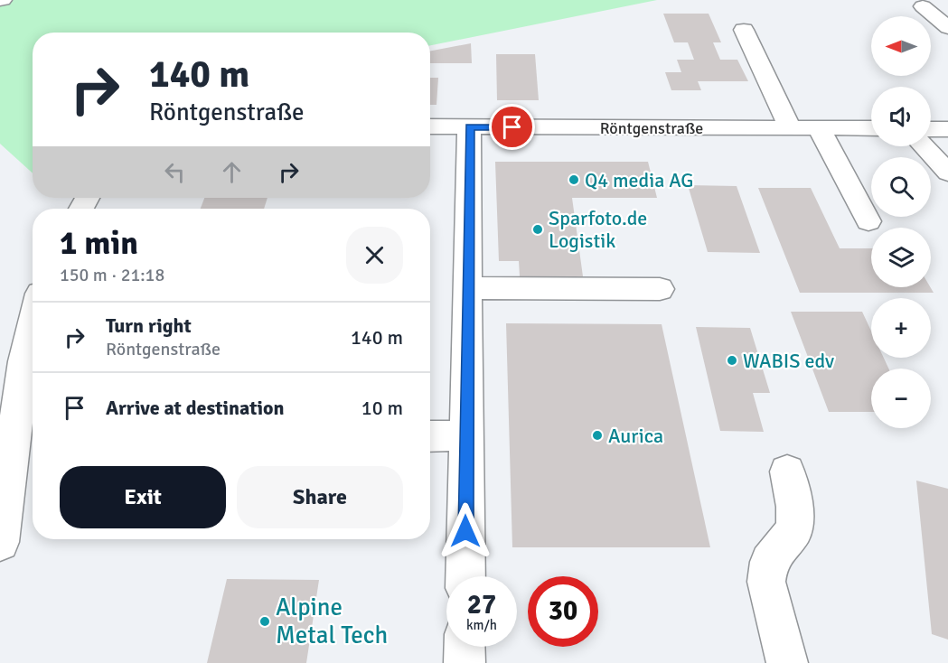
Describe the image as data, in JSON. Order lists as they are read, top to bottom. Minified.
{"streets":{"street":["Röntgenstraße"]},"places":["Q4 media AG","Sparfoto.de Logistik","WABIS edv","Aurica","Alpine Metal Tech"],"north":"left","page":{"map_buttons":["+","−"],"turn":["140 m","Röntgenstraße"],"heading":["1 min","150 m · 21:18"],"list":[{"name":"Turn right","note":"Röntgenstraße","value":"140 m"},{"name":"Arrive at destination","value":"10 m"}],"buttons":["Exit","Share"],"speed":"27 km/h","limit":"30"}}
